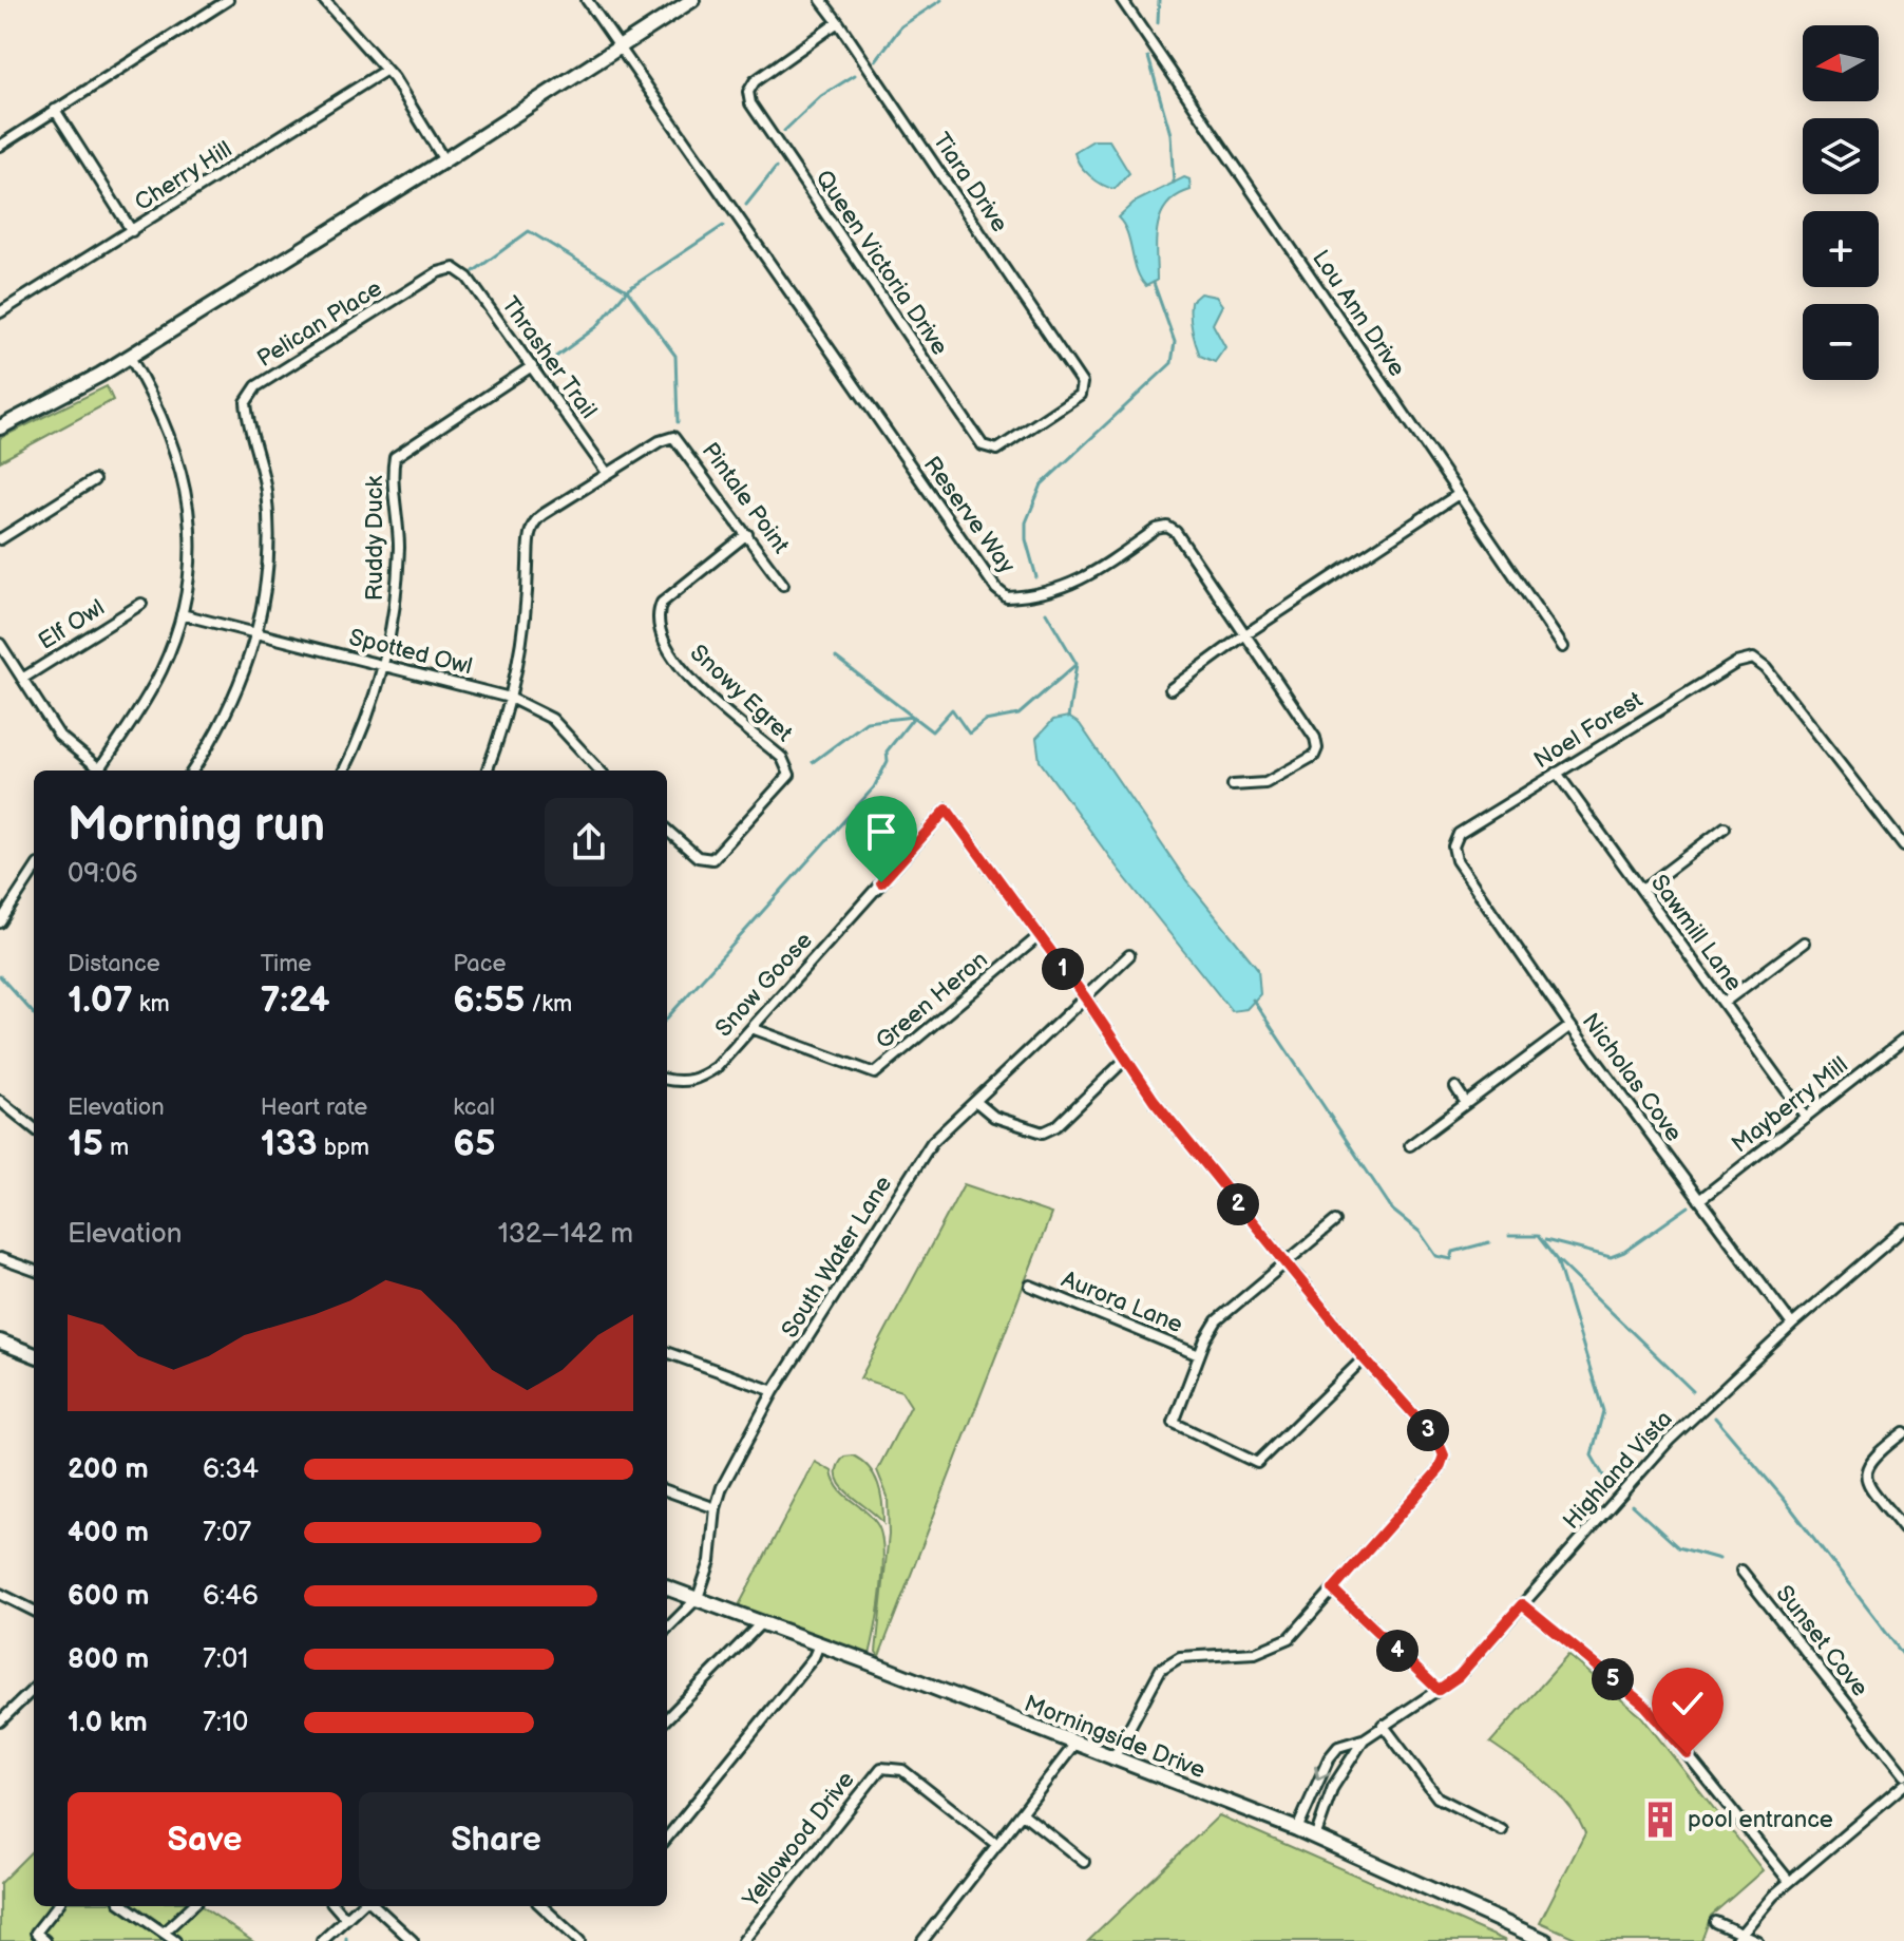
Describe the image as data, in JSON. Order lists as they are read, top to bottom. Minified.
{"streets":{"street":["Cherry Hill","Tiara Drive","Queen Victoria Drive","Lou Ann Drive","Pelican Place","Thrasher Trail","Pintale Point","Reserve Way","Ruddy Duck","Elf Owl","Spotted Owl","Snowy Egret","Noel Forest","Sawmill Lane","Snow Goose","Green Heron","Nicholas Cove","Mayberry Mill","South Water Lane","Aurora Lane","Highland Vista","Sunset Cove","Morningside Drive","Yellowood Drive"]},"crossings":[["Tiara Drive","Queen Victoria Drive"],["Pelican Place","Thrasher Trail"],["Pelican Place","Spotted Owl"],["Thrasher Trail","Pintale Point"],["Thrasher Trail","Ruddy Duck"],["Pintale Point","Snowy Egret"],["Ruddy Duck","Spotted Owl"],["Noel Forest","Sawmill Lane"],["Noel Forest","Nicholas Cove"],["Sawmill Lane","Mayberry Mill"],["Snow Goose","Green Heron"],["Nicholas Cove","Mayberry Mill"],["Nicholas Cove","Highland Vista"],["South Water Lane","Morningside Drive"],["Highland Vista","Morningside Drive"]],"places":{"building":["pool entrance"]},"north":"left","page":{"map_buttons":["+","−"],"heading":["Morning run","09:06"],"stats":[["Distance","1.07 km"],["Time","7:24"],["Pace","6:55 /km"],["Elevation","15 m"],["Heart rate","133 bpm"],["kcal","65"]],"pins":["1","2","3","4","5"],"chart":["Elevation","132–142 m"],"list":[{"name":"200 m","note":"6:34"},{"name":"400 m","note":"7:07"},{"name":"600 m","note":"6:46"},{"name":"800 m","note":"7:01"},{"name":"1.0 km","note":"7:10"}],"buttons":["Save","Share"]}}
